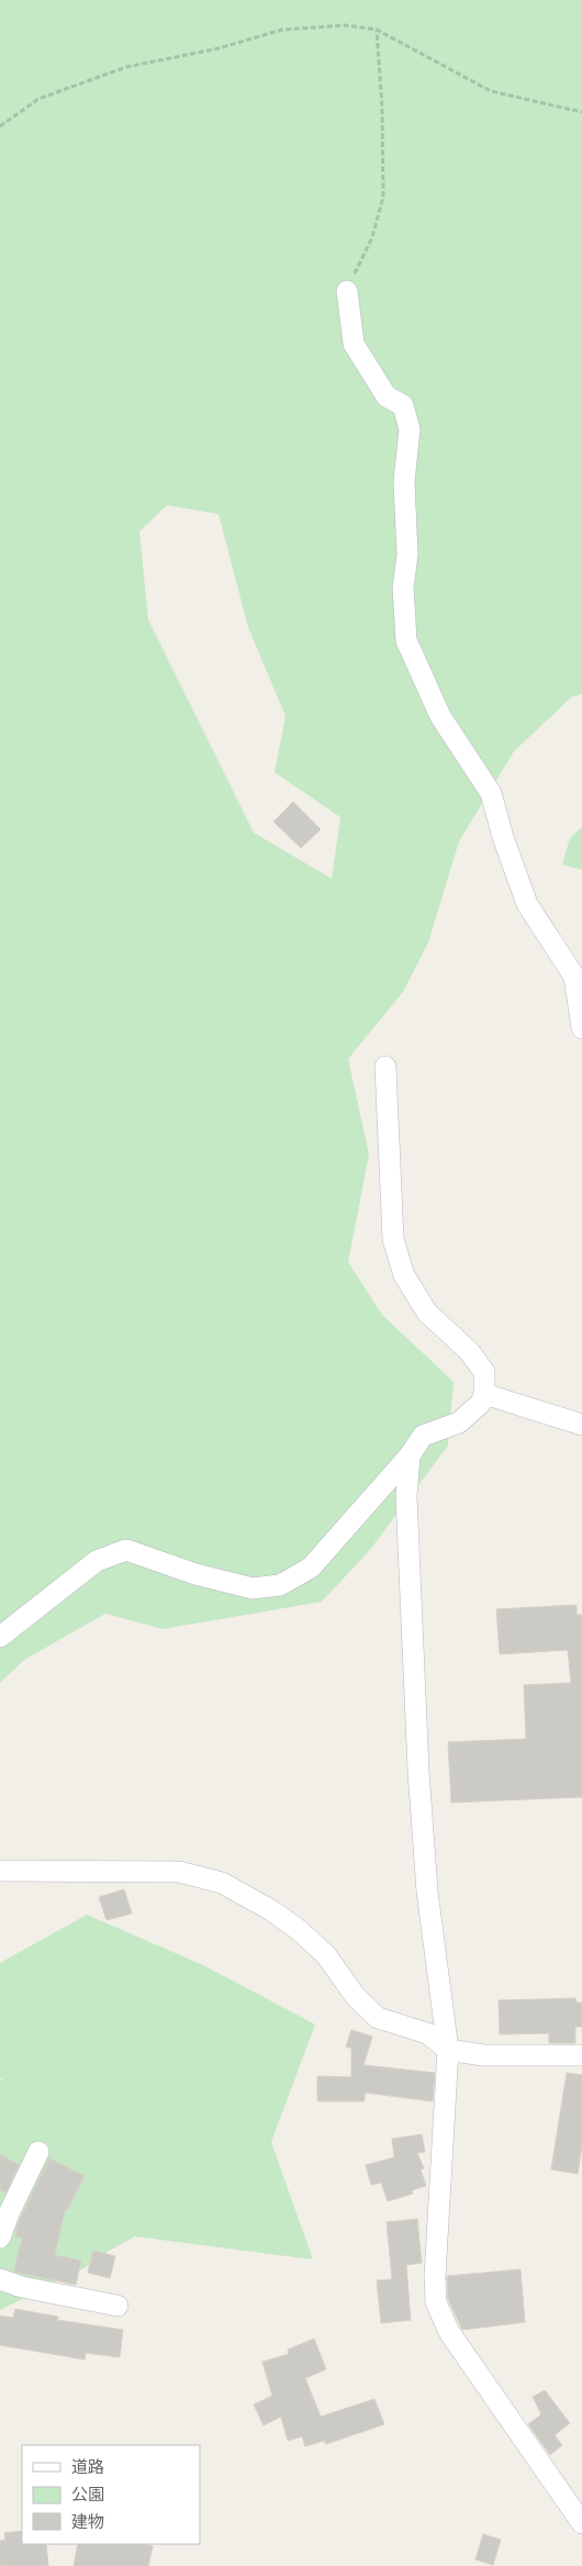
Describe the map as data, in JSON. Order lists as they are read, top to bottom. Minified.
{"legend":["道路","公園","建物"]}
